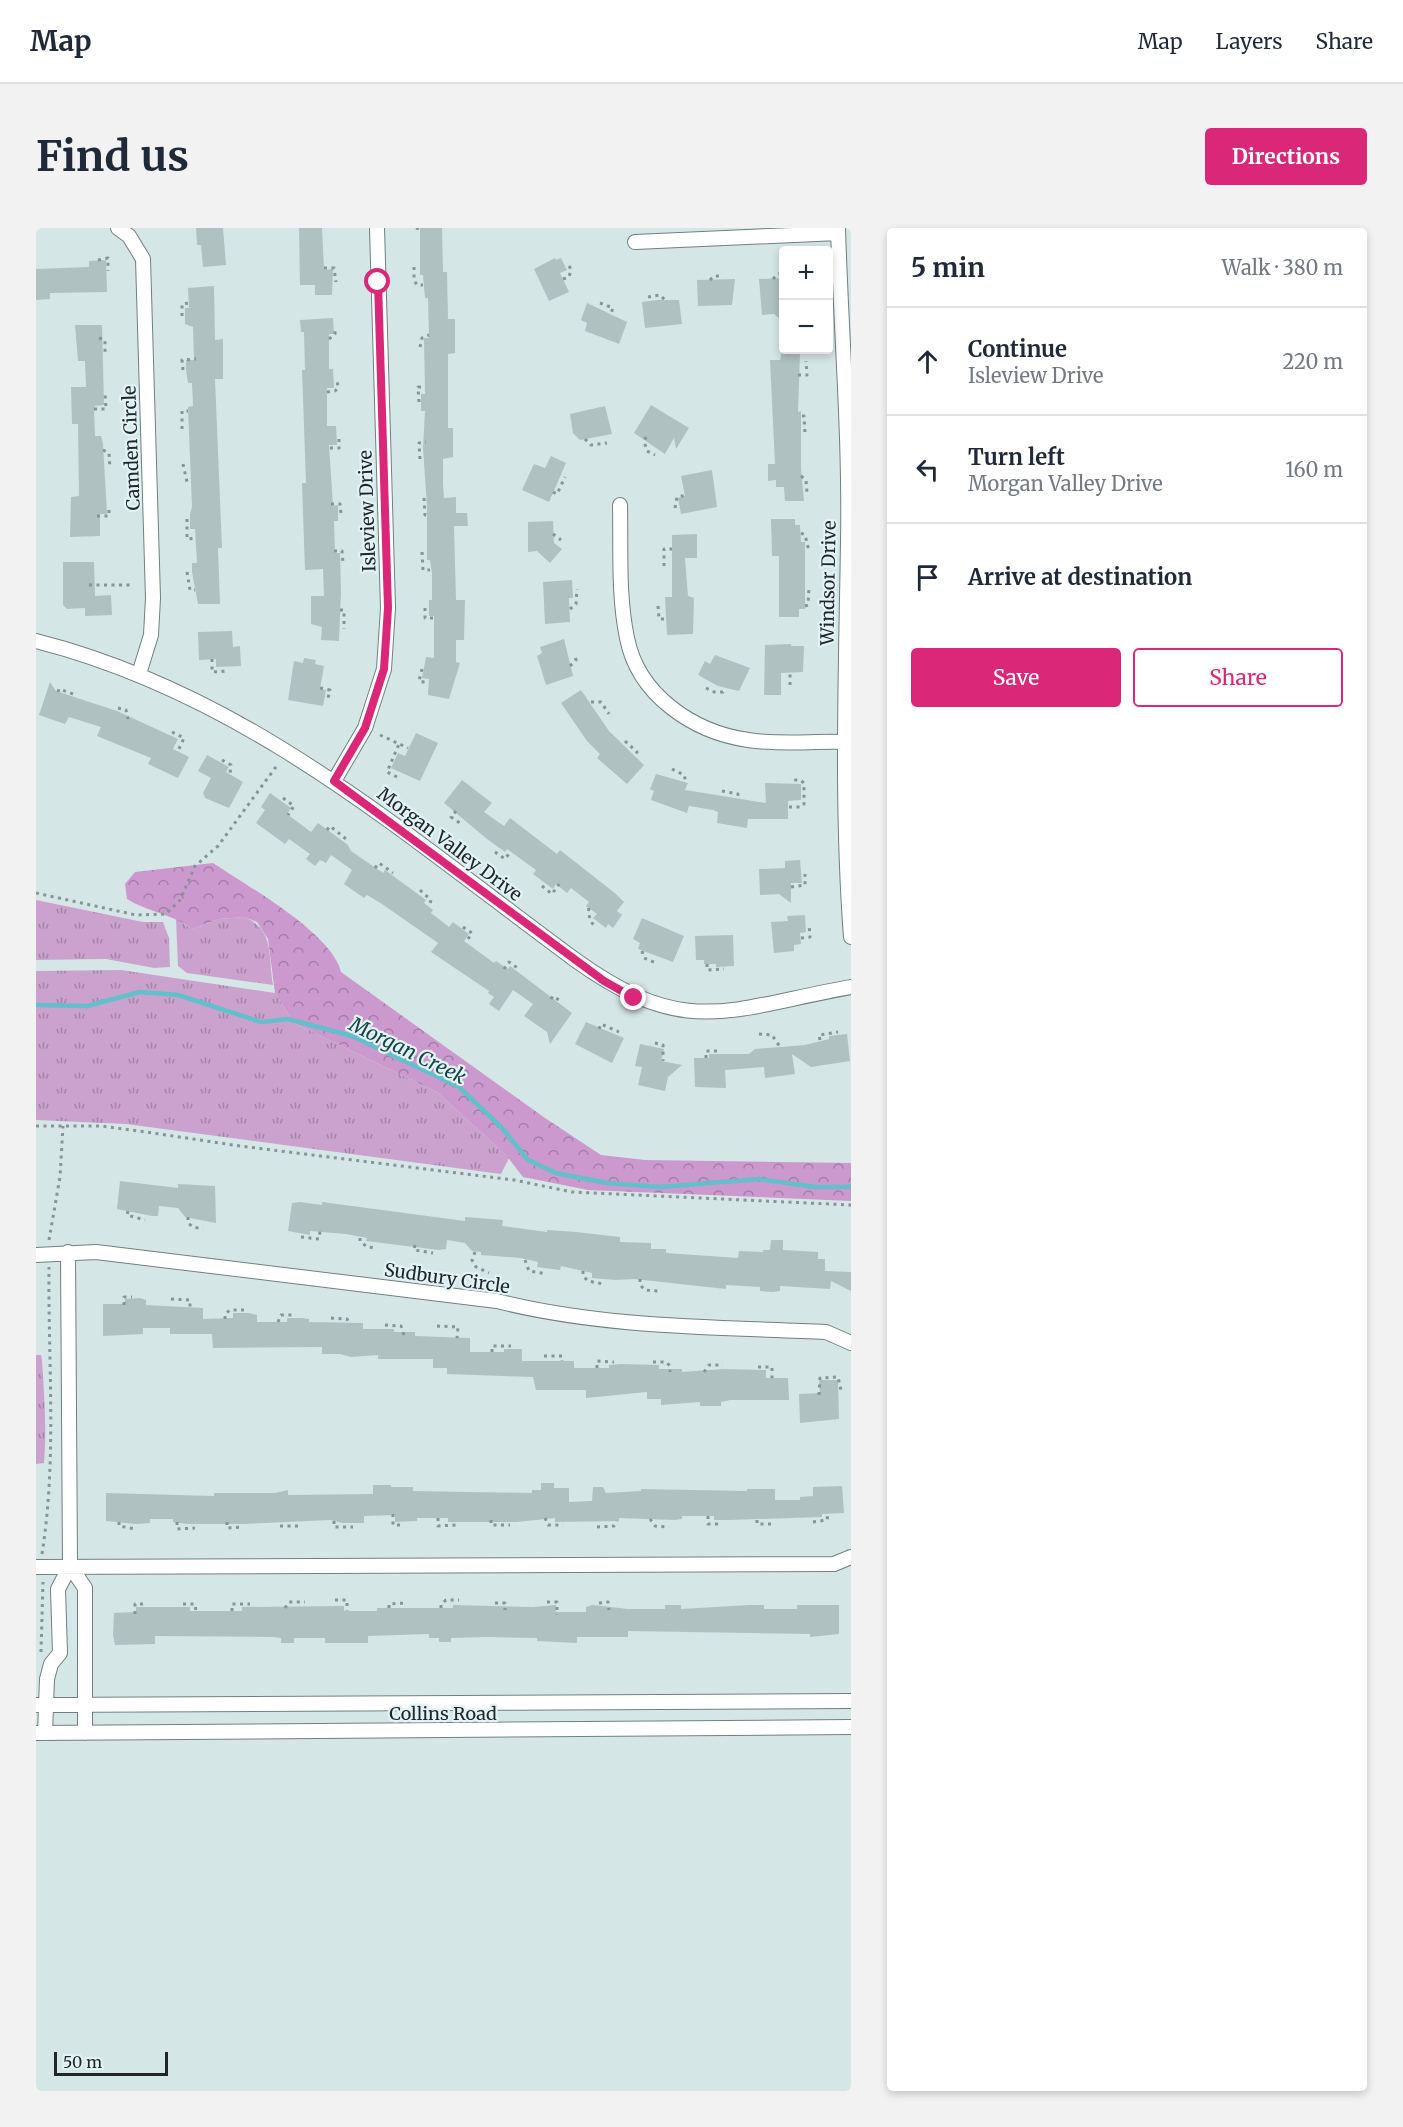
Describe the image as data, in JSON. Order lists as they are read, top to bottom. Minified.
{"streets":{"street":["Camden Circle","Isleview Drive","Windsor Drive","Morgan Valley Drive","Sudbury Circle","Collins Road"]},"crossings":[["Camden Circle","Morgan Valley Drive"],["Isleview Drive","Morgan Valley Drive"]],"water":["Morgan Creek"],"scale_bar":"50 m","page":{"header":"Map","nav":["Map","Layers","Share"],"buttons":["Directions",["Save","Share"]],"title":"Find us","heading":["5 min","Walk · 380 m"],"map_buttons":["+","−"],"list":[["Continue","Isleview Drive","220 m"],["Turn left","Morgan Valley Drive","160 m"],"Arrive at destination"],"scale":"50 m"}}
